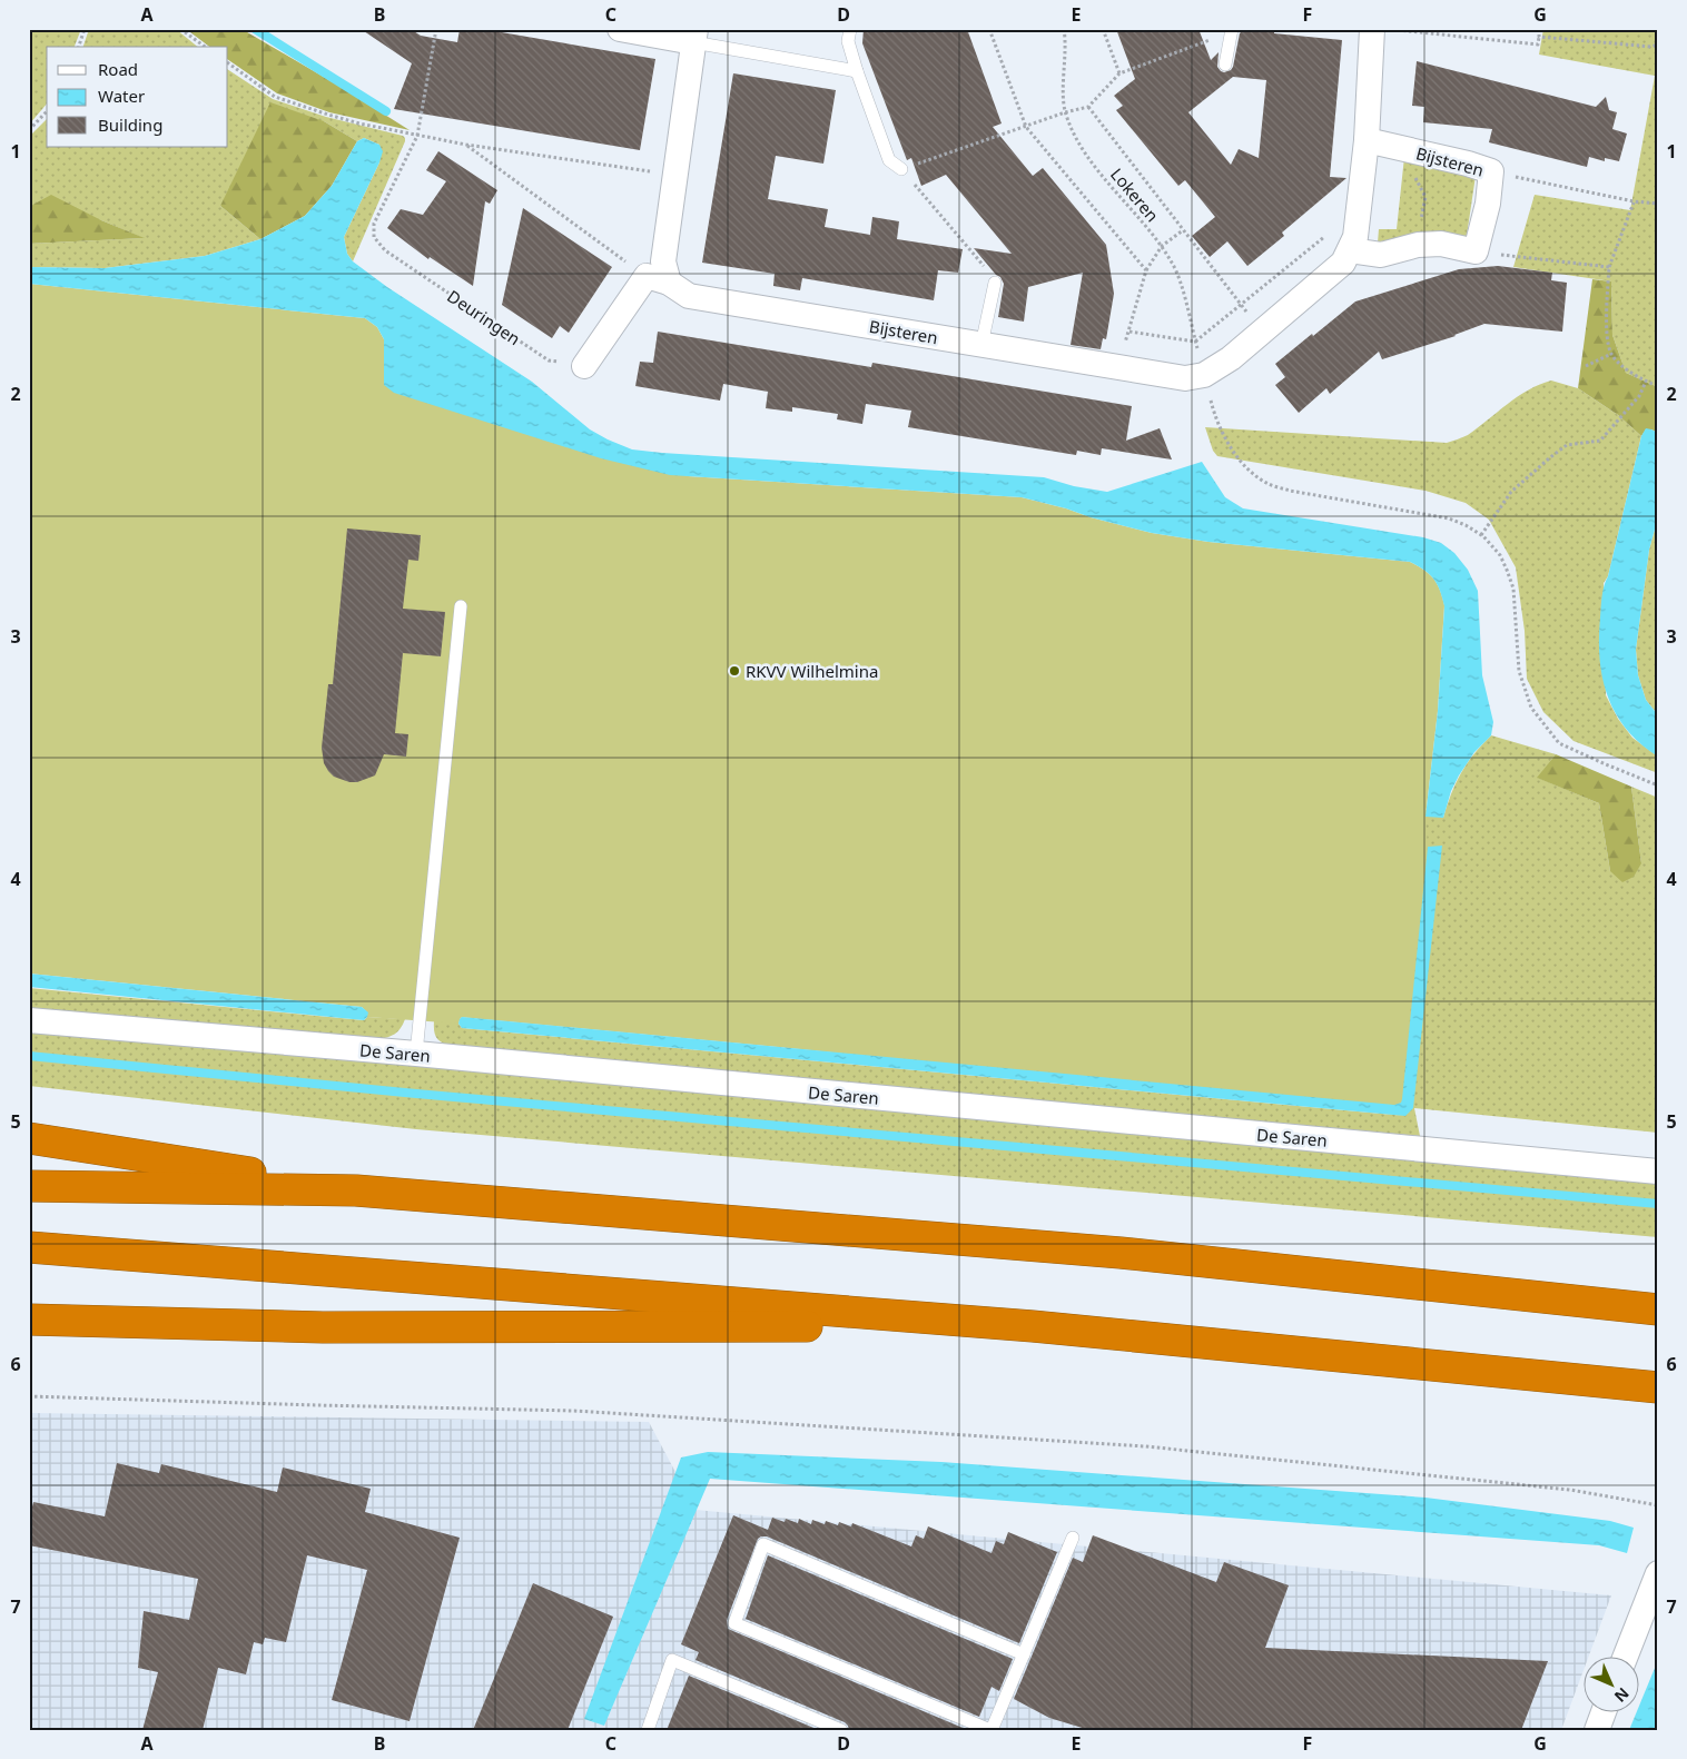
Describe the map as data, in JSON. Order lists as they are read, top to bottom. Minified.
{"streets":{"street":["Bijsteren","De Saren"],"path":["Lokeren","Deuringen"]},"crossings":[["Bijsteren","Lokeren"]],"places":["RKVV Wilhelmina"],"legend":["Road","Water","Building"],"north":"bottom right","grid":{"columns":["A","B","C","D","E","F","G"],"rows":["1","2","3","4","5","6","7"]}}
